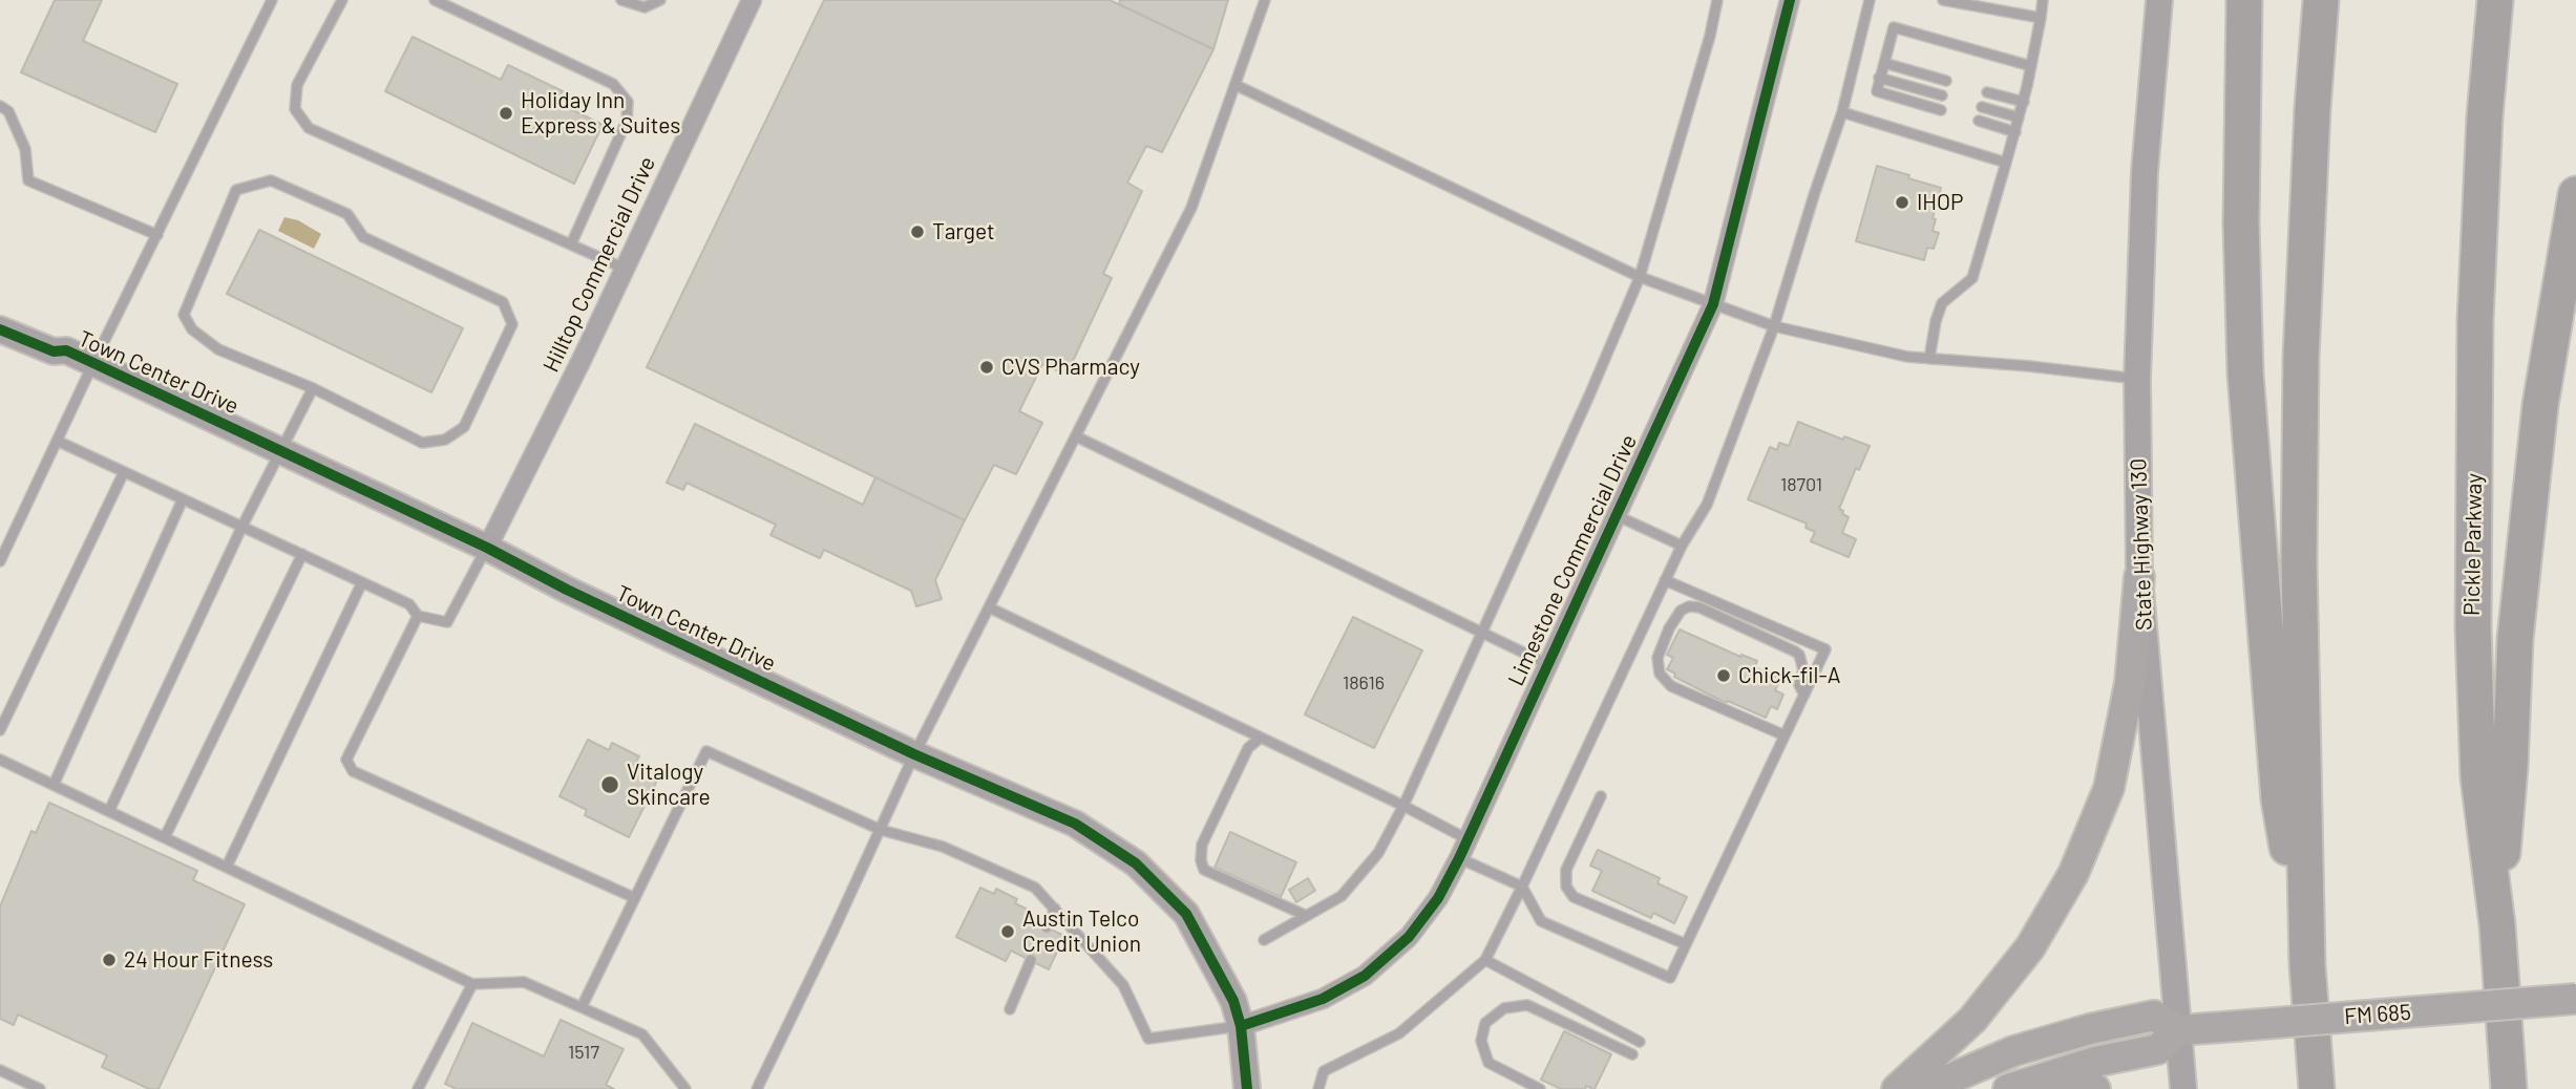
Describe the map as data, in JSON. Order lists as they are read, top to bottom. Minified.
{"streets":{"highway":["Pickle Parkway"],"main road":["FM 685"],"street":["Hilltop Commercial Drive","Town Center Drive","State Highway 130","Limestone Commercial Drive"]},"crossings":[["Hilltop Commercial Drive","Town Center Drive"],["Town Center Drive","Limestone Commercial Drive"],["State Highway 130","FM 685"]],"places":["Holiday Inn Express & Suites","IHOP","Target","CVS Pharmacy","Chick-fil-A","Vitalogy Skincare","Austin Telco Credit Union","24 Hour Fitness"],"house_numbers":["18701","18616","1517"]}
